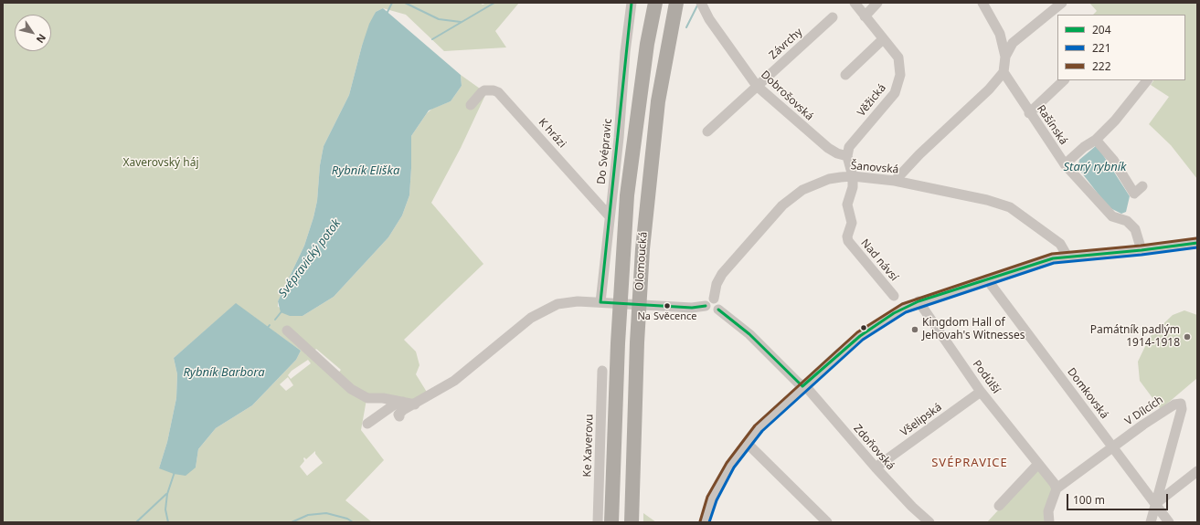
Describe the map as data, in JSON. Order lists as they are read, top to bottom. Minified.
{"streets":{"highway":["Olomoucká"],"street":["Závrchy","Dobrošovská","Věžická","Rašínská","K hrázi","Do Svépravic","Šanovská","Nad návsí","Podůlší","Domkovská","V Dílcích","Všelipská","Ke Xaverovu","Zdoňovská"]},"crossings":[["Závrchy","Dobrošovská"],["Dobrošovská","Věžická"],["K hrázi","Do Svépravic"],["Šanovská","Nad návsí"],["Šanovská","Zdoňovská"],["Podůlší","V Dílcích"],["Podůlší","Všelipská"],["Domkovská","V Dílcích"],["Všelipská","Zdoňovská"]],"districts":["SVÉPRAVICE"],"water":["Starý rybník","Rybník Eliška","Svépravický potok","Rybník Barbora"],"parks":["Xaverovský háj"],"places":["Na Svěcence","Kingdom Hall of Jehovah's Witnesses","Památník padlým 1914-1918"],"lines":["transit line 204","transit line 222","transit line 221"],"legend":["204","221","222"],"scale_bar":"100 m","north":"bottom right"}
